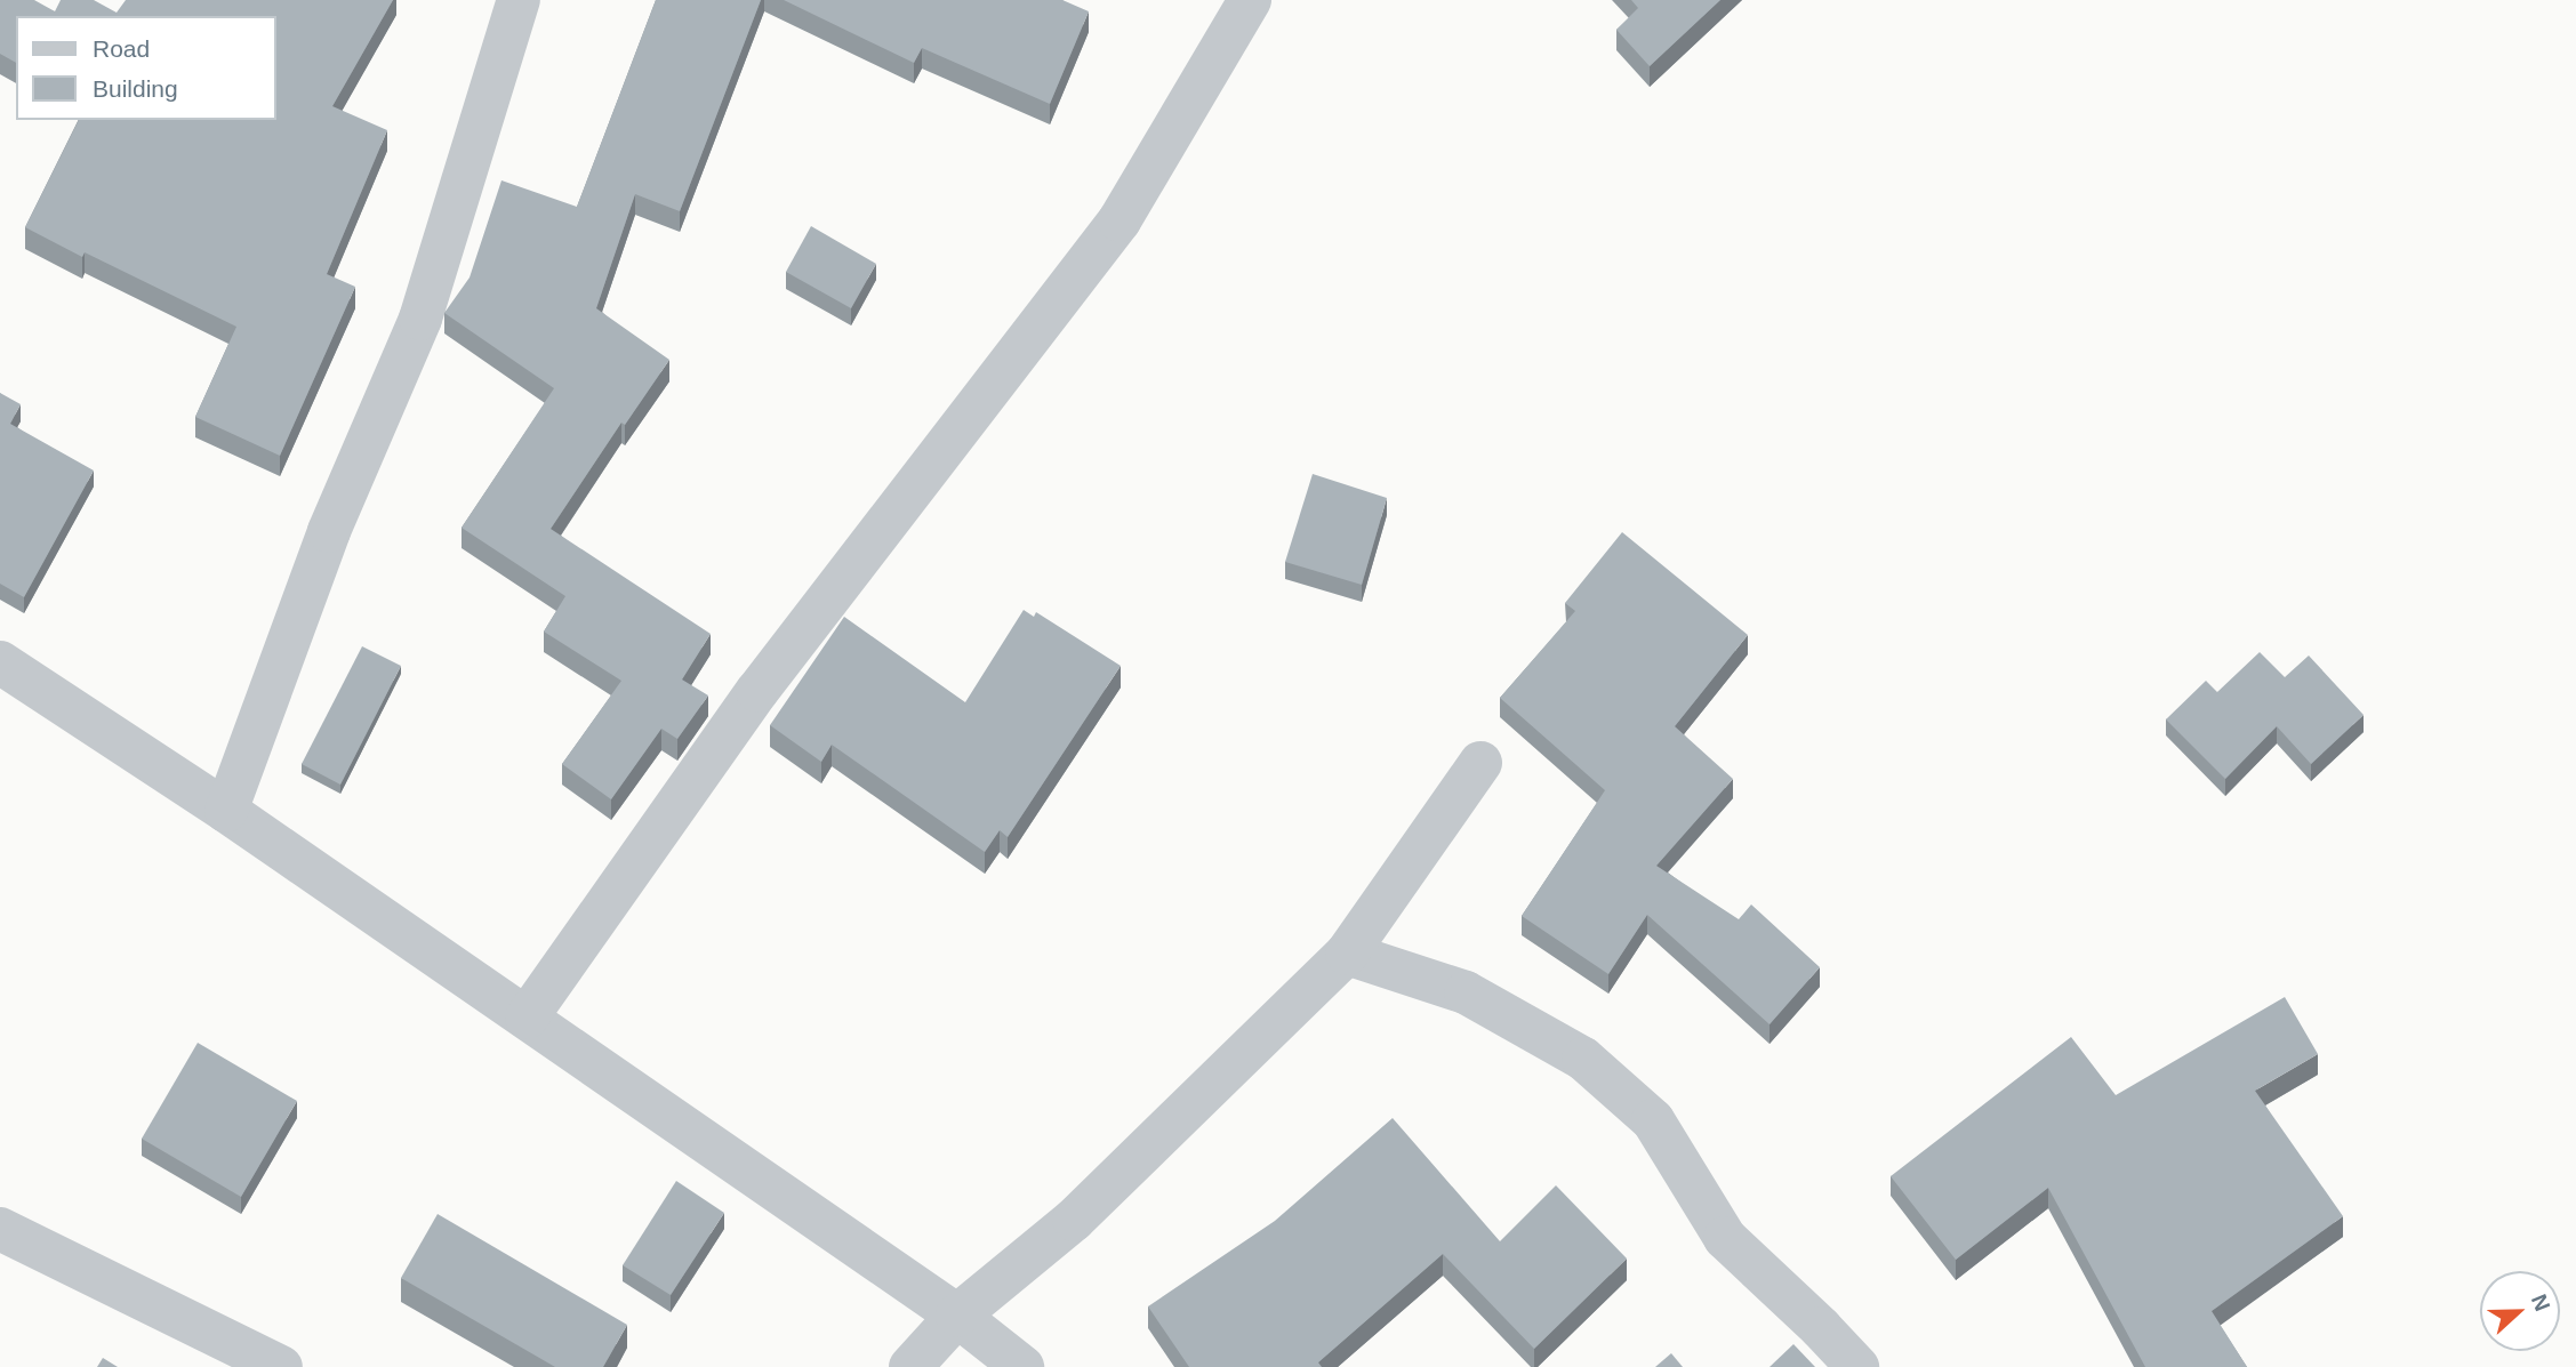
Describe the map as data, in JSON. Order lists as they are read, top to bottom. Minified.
{"legend":["Road","Building"],"north":"right"}
